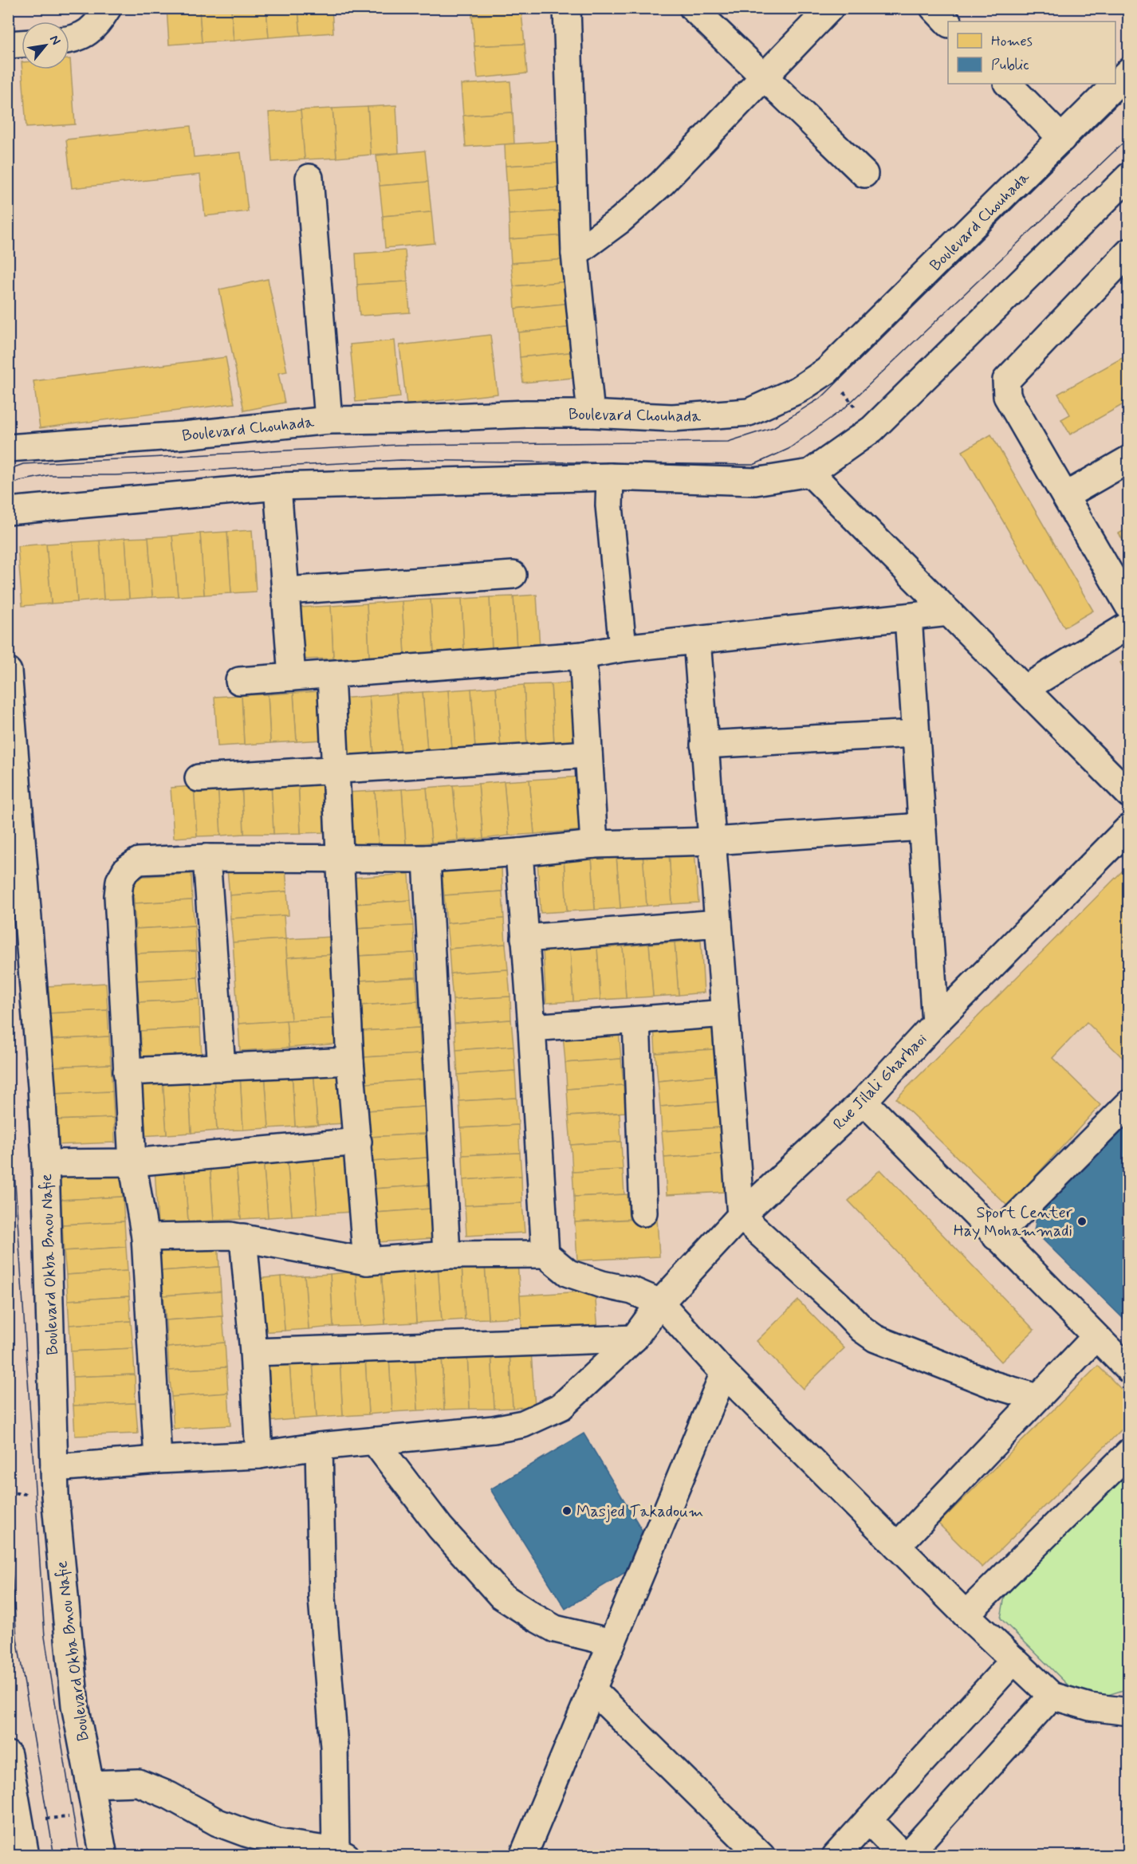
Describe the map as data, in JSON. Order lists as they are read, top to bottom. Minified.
{"streets":{"street":["Boulevard Chouhada","Rue Jilali Gharbaoi","Boulevard Okba Bnou Nafie"]},"crossings":[["Rue Jilali Gharbaoi","Boulevard Okba Bnou Nafie"]],"places":["Sport Center Hay Mohammadi","Masjed Takadoum"],"legend":["Homes","Public"],"north":"top right"}
